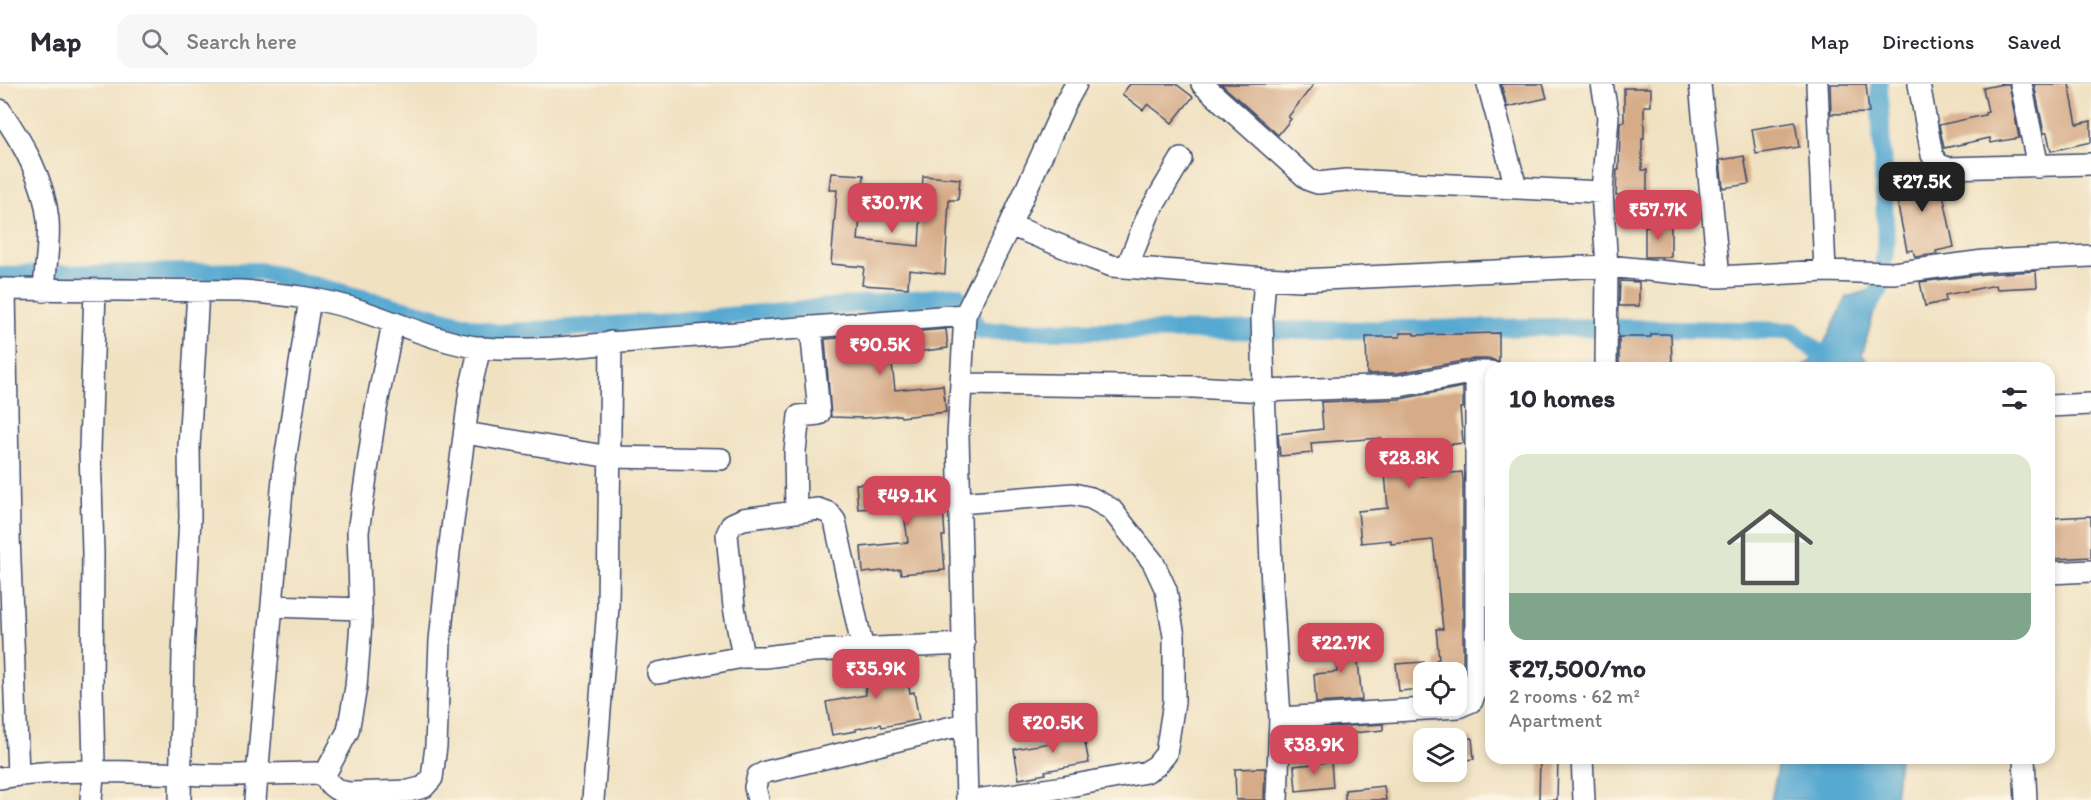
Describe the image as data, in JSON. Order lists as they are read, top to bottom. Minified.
{"page":{"header":"Map","search":"Search here","nav":["Map","Directions","Saved"],"price":["₹27.5K","₹30.7K","₹57.7K","₹90.5K","₹28.8K","₹49.1K","₹22.7K","₹35.9K","₹20.5K","₹38.9K"],"heading":"10 homes","list":[{"name":"₹27,500/mo","note":"2 rooms · 62 m² · Apartment"}]}}
